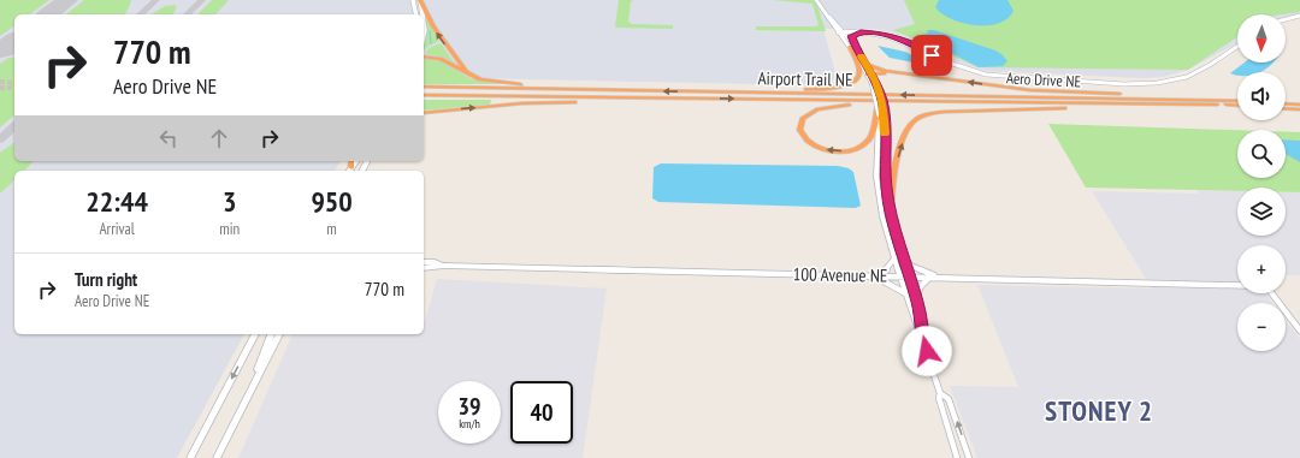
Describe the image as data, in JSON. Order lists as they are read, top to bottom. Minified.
{"streets":{"highway":["Airport Trail NE"],"street":["Aero Drive NE","100 Avenue NE"]},"districts":["STONEY 2"],"north":"bottom","page":{"map_buttons":["+","−"],"turn":["770 m","Aero Drive NE"],"eta":["22:44","Arrival","3","min","950","m"],"list":[{"name":"Turn right","note":"Aero Drive NE","value":"770 m"}],"speed":"39 km/h","limit":"40"}}
